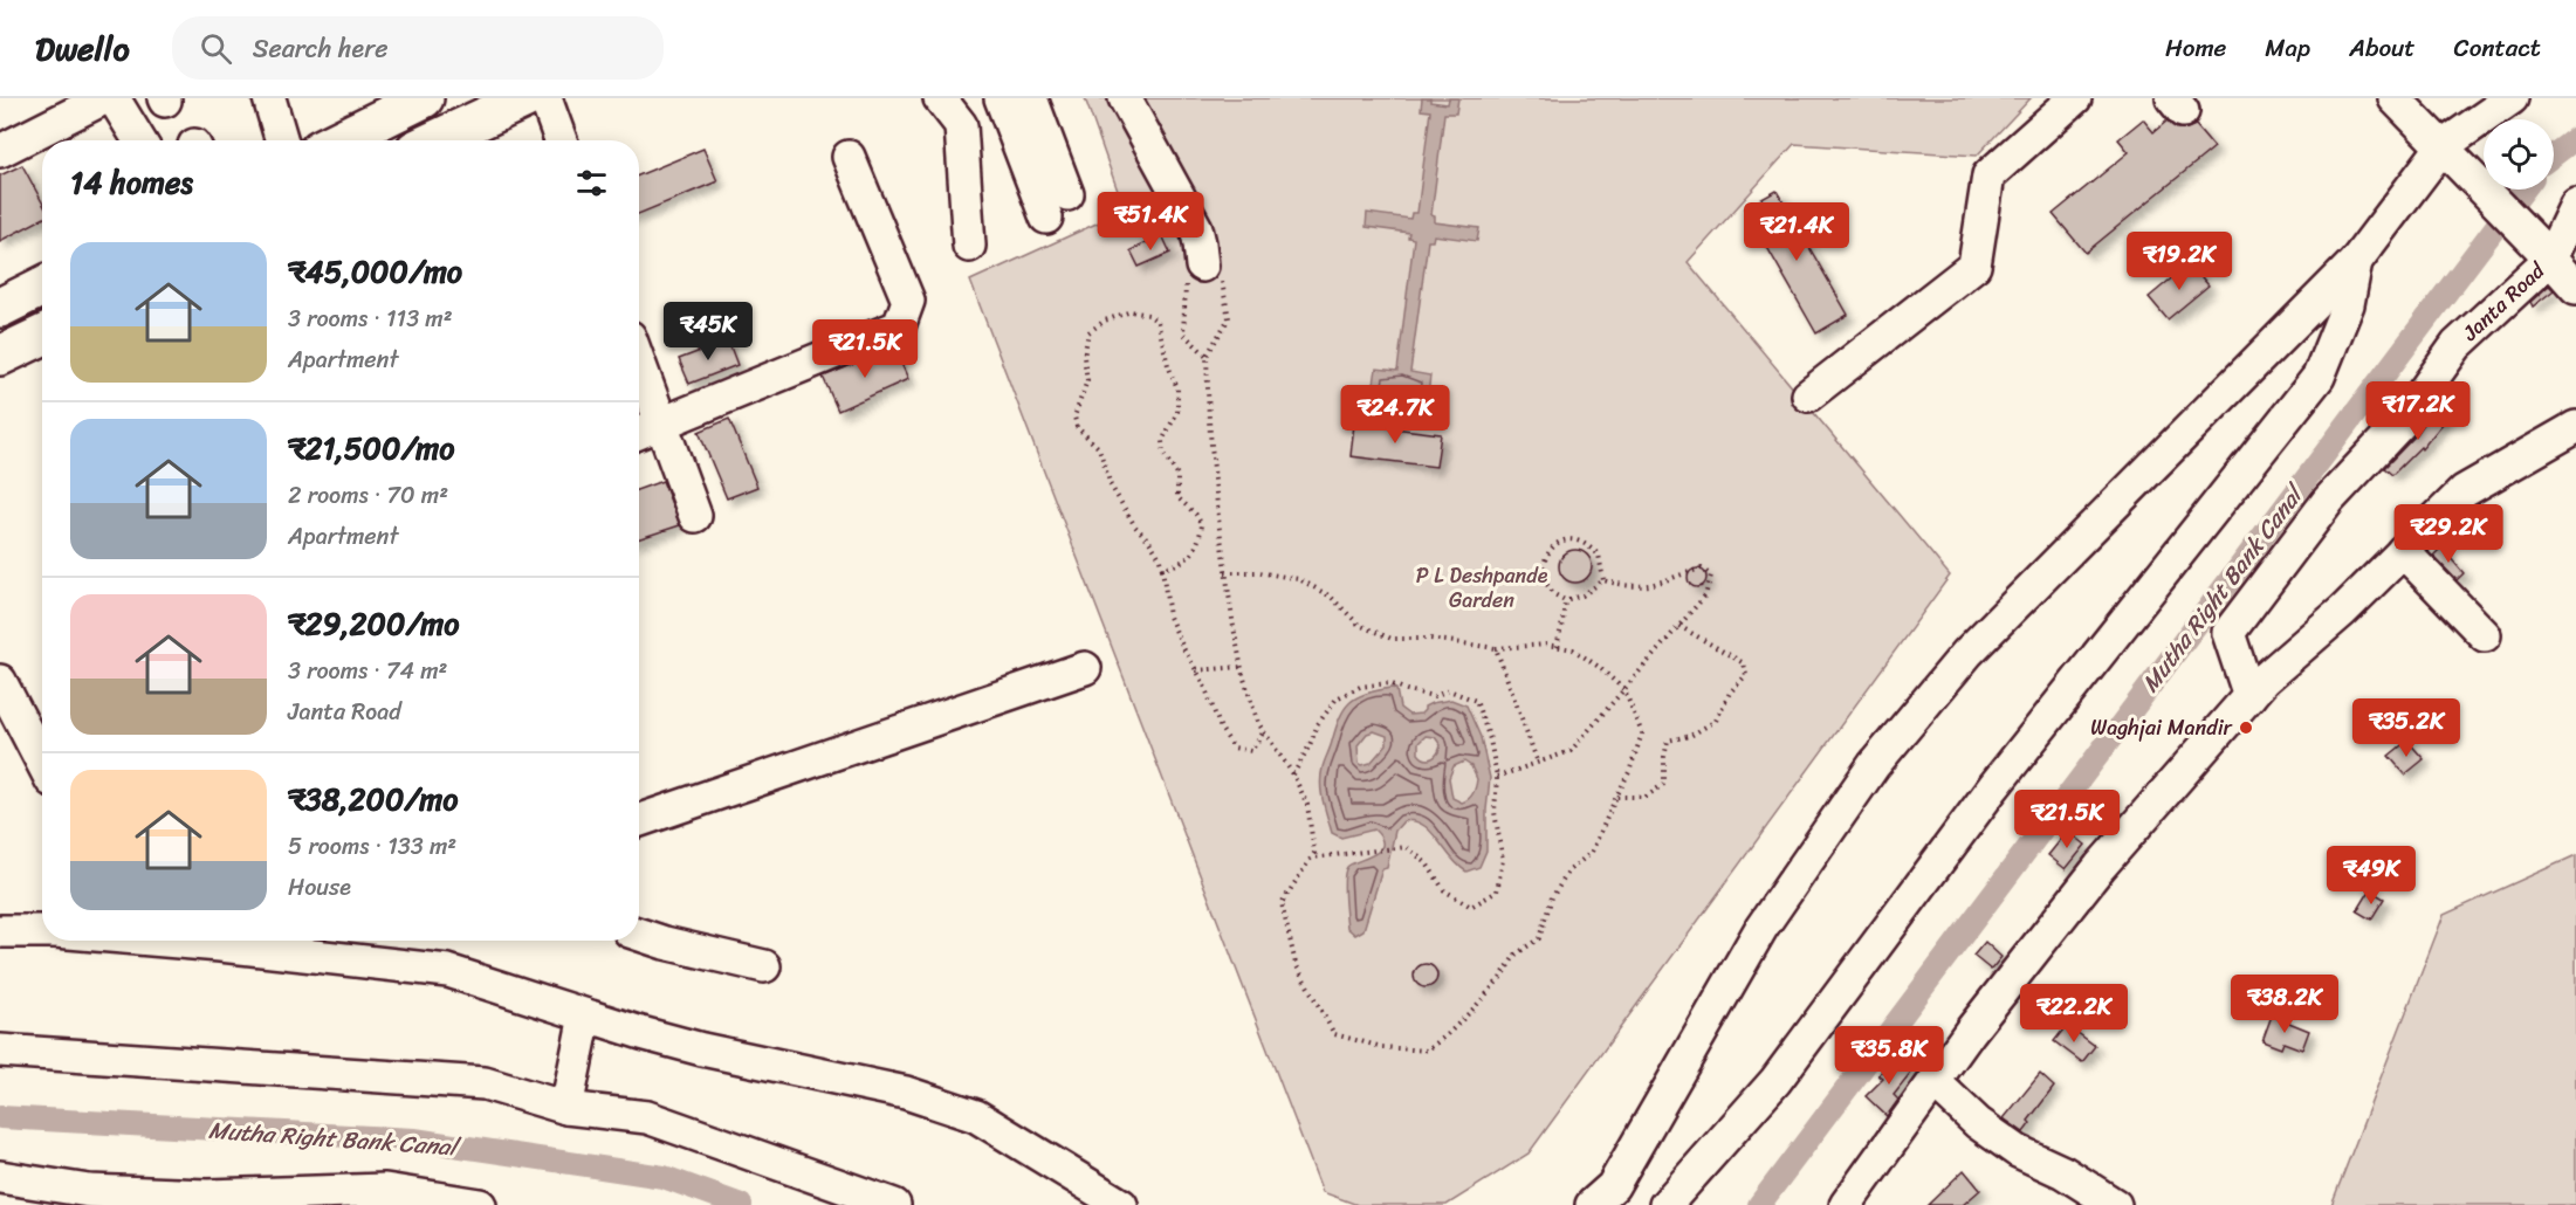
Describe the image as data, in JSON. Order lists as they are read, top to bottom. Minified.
{"streets":{"street":["Janta Road"]},"water":["Mutha Right Bank Canal"],"parks":["P L Deshpande Garden"],"places":["Waghjai Mandir"],"page":{"header":"Dwello","search":"Search here","nav":["Home","Map","About","Contact"],"heading":"14 homes","price":["₹51.4K","₹21.4K","₹19.2K","₹45K","₹21.5K","₹17.2K","₹24.7K","₹29.2K","₹35.2K","₹21.5K","₹49K","₹38.2K","₹22.2K","₹35.8K"],"list":[{"name":"₹45,000/mo","note":"3 rooms · 113 m² · Apartment"},{"name":"₹21,500/mo","note":"2 rooms · 70 m² · Apartment"},{"name":"₹29,200/mo","note":"3 rooms · 74 m² · Janta Road"},{"name":"₹38,200/mo","note":"5 rooms · 133 m² · House"}]}}
